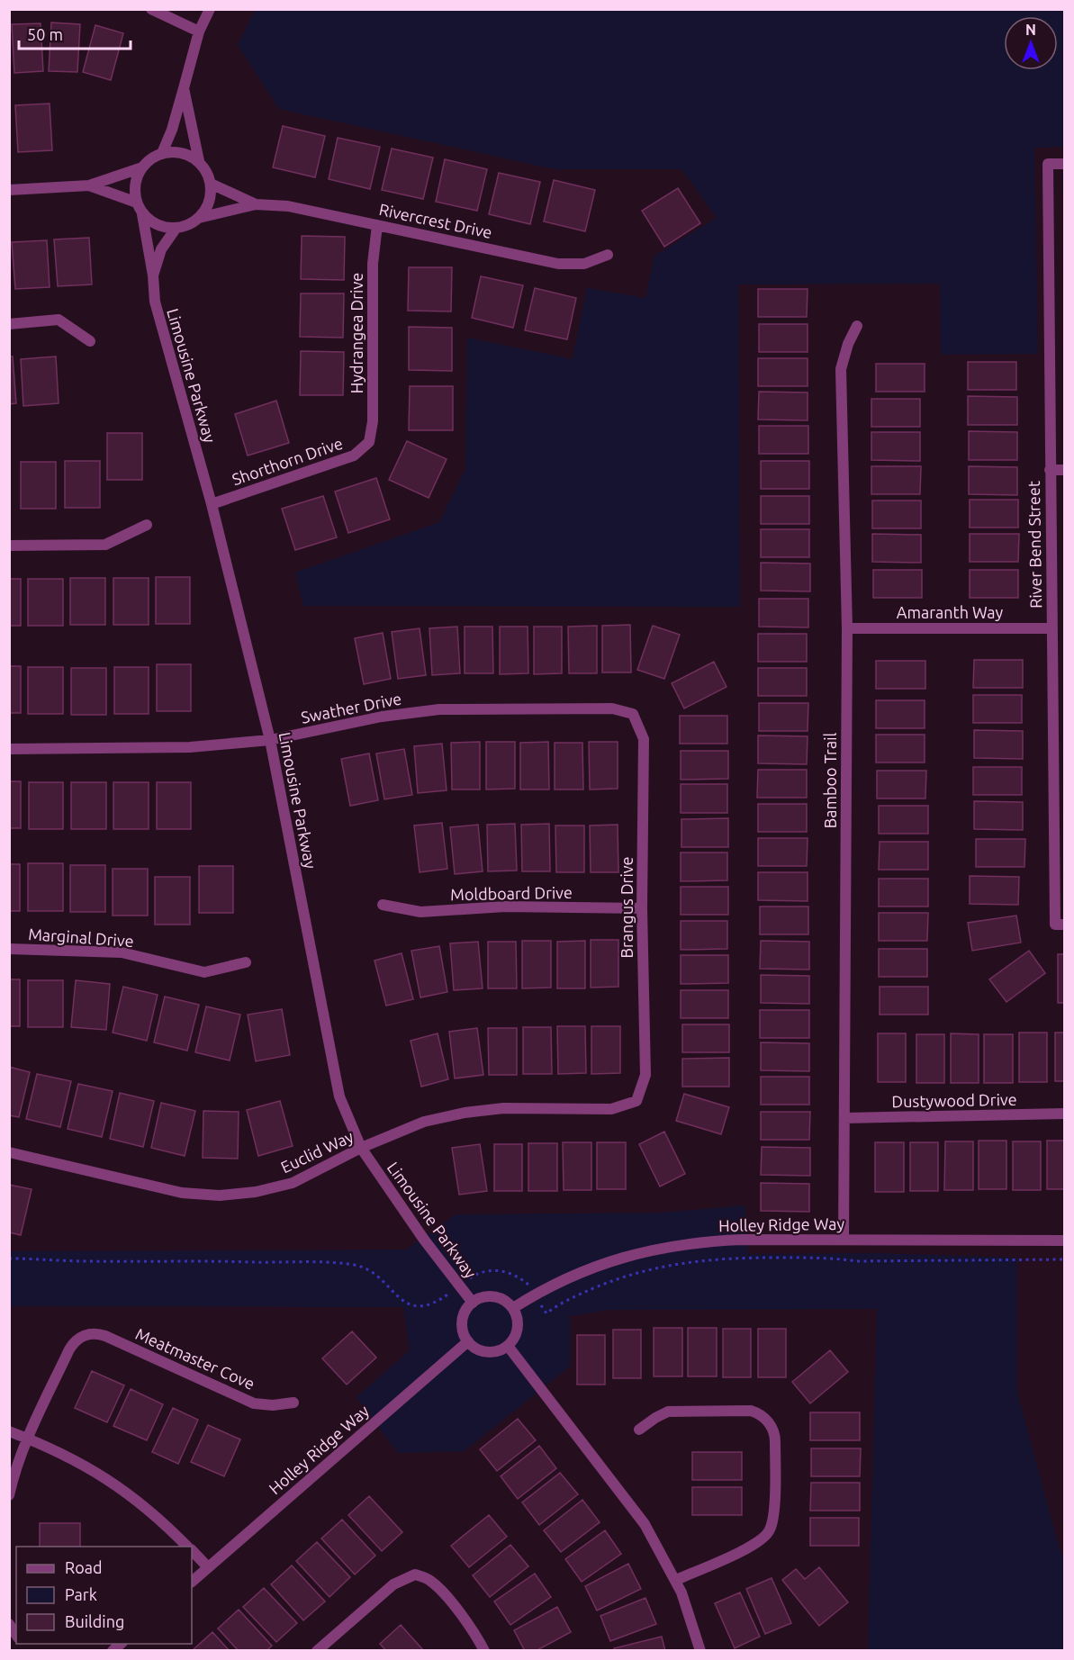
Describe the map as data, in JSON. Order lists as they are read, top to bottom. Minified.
{"streets":{"street":["Rivercrest Drive","Hydrangea Drive","Limousine Parkway","Shorthorn Drive","River Bend Street","Amaranth Way","Swather Drive","Bamboo Trail","Moldboard Drive","Brangus Drive","Marginal Drive","Dustywood Drive","Euclid Way","Holley Ridge Way","Meatmaster Cove"]},"crossings":[["Rivercrest Drive","Hydrangea Drive"],["Rivercrest Drive","Limousine Parkway"],["Hydrangea Drive","Shorthorn Drive"],["Limousine Parkway","Shorthorn Drive"],["Limousine Parkway","Swather Drive"],["Limousine Parkway","Euclid Way"],["Limousine Parkway","Holley Ridge Way"],["River Bend Street","Amaranth Way"],["Amaranth Way","Bamboo Trail"],["Swather Drive","Brangus Drive"],["Bamboo Trail","Dustywood Drive"],["Bamboo Trail","Holley Ridge Way"],["Moldboard Drive","Brangus Drive"],["Brangus Drive","Euclid Way"]],"legend":["Road","Park","Building"],"scale_bar":"50 m","north":"top"}
